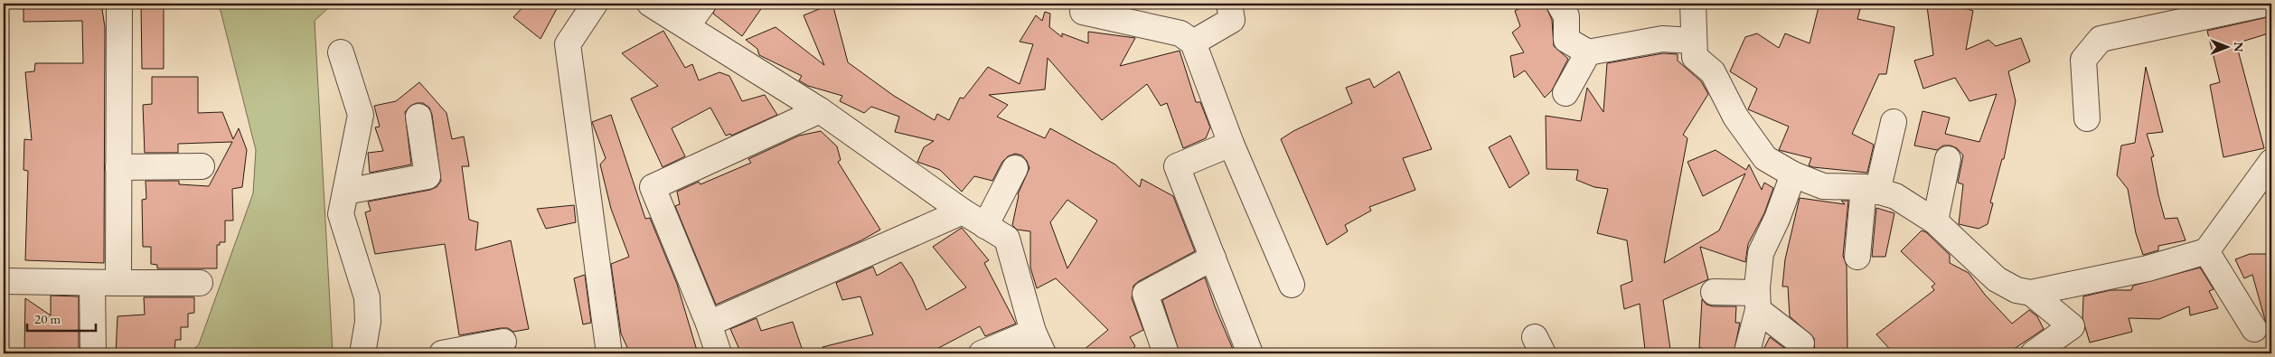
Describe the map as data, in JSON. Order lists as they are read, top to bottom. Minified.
{"scale_bar":"20 m","north":"right"}
